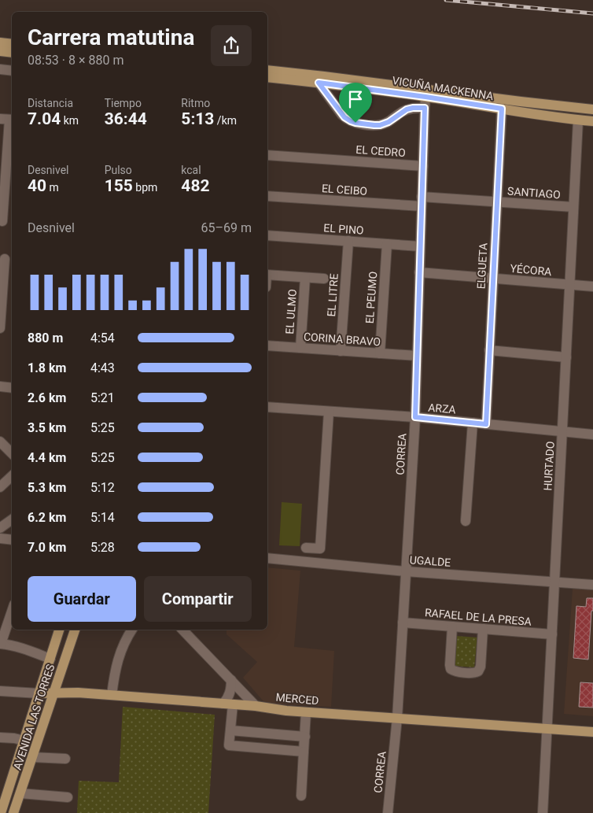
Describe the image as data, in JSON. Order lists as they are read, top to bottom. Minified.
{"streets":{"main road":["VICUÑA MACKENNA","MERCED","AVENIDA LAS TORRES"],"street":["EL CEDRO","EL CEIBO","SANTIAGO","EL PINO","ELGUETA","YÉCORA","EL LITRE","EL PEUMO","EL ULMO","CORINA BRAVO","ARZA","CORREA","HURTADO","UGALDE","RAFAEL DE LA PRESA"]},"crossings":[["VICUÑA MACKENNA","ELGUETA"],["VICUÑA MACKENNA","CORREA"],["VICUÑA MACKENNA","HURTADO"],["EL CEDRO","CORREA"],["EL CEIBO","SANTIAGO"],["EL CEIBO","CORREA"],["SANTIAGO","ELGUETA"],["SANTIAGO","CORREA"],["SANTIAGO","HURTADO"],["EL PINO","EL LITRE"],["EL PINO","EL PEUMO"],["EL PINO","CORREA"],["ELGUETA","YÉCORA"],["ELGUETA","ARZA"],["YÉCORA","CORREA"],["YÉCORA","HURTADO"],["EL LITRE","CORINA BRAVO"],["EL PEUMO","CORINA BRAVO"],["EL ULMO","CORINA BRAVO"],["CORINA BRAVO","CORREA"],["ARZA","CORREA"],["ARZA","HURTADO"],["CORREA","UGALDE"],["CORREA","RAFAEL DE LA PRESA"],["CORREA","MERCED"],["HURTADO","UGALDE"],["HURTADO","RAFAEL DE LA PRESA"],["HURTADO","MERCED"],["MERCED","AVENIDA LAS TORRES"]],"page":{"heading":["Carrera matutina","08:53 · 8 × 880 m"],"stats":[["Distancia","7.04 km"],["Tiempo","36:44"],["Ritmo","5:13 /km"],["Desnivel","40 m"],["Pulso","155 bpm"],["kcal","482"]],"chart":["Desnivel","65–69 m"],"list":[{"name":"880 m","note":"4:54"},{"name":"1.8 km","note":"4:43"},{"name":"2.6 km","note":"5:21"},{"name":"3.5 km","note":"5:25"},{"name":"4.4 km","note":"5:25"},{"name":"5.3 km","note":"5:12"},{"name":"6.2 km","note":"5:14"},{"name":"7.0 km","note":"5:28"}],"buttons":["Guardar","Compartir"]}}
